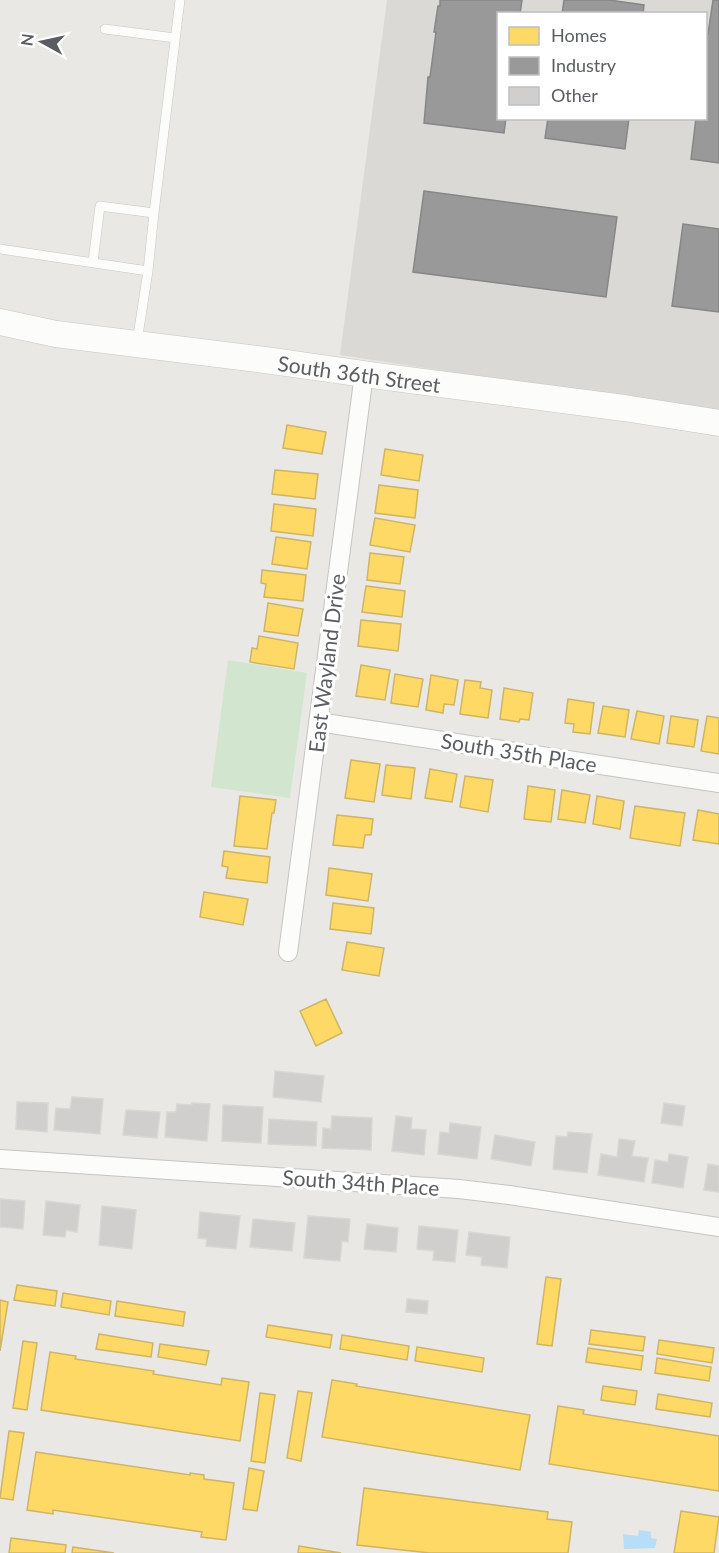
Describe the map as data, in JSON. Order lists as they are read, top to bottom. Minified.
{"streets":{"street":["South 36th Street","East Wayland Drive","South 35th Place","South 34th Place"]},"crossings":[["South 36th Street","East Wayland Drive"],["East Wayland Drive","South 35th Place"]],"legend":["Homes","Industry","Other"],"north":"left"}
